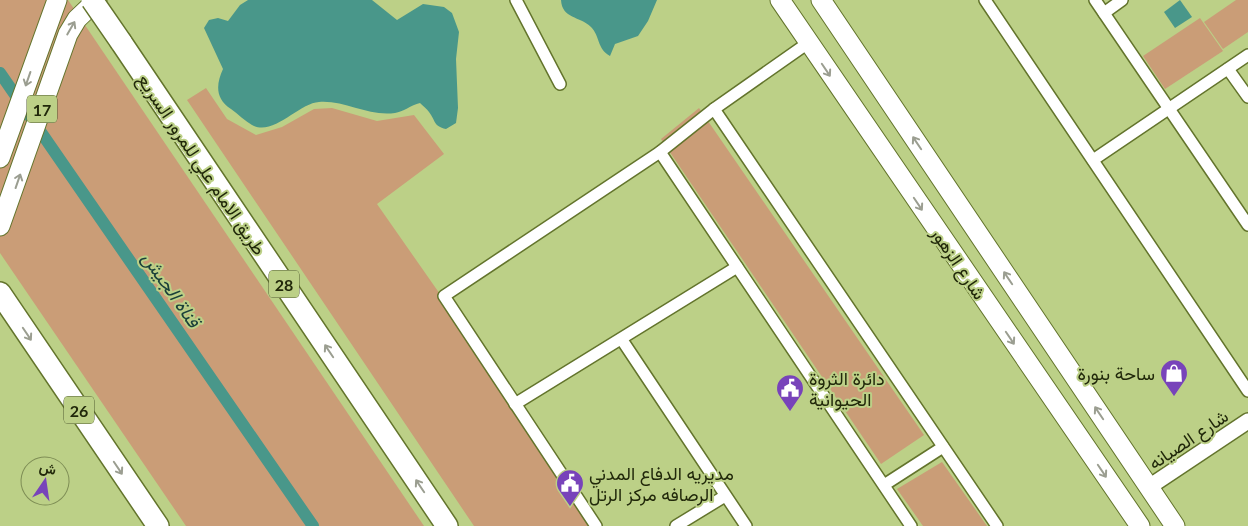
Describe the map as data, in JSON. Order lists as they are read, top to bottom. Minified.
{"streets":{"highway":["طريق الامام علي للمرور السريع","28","26"],"main road":["17","شارع الزهور"],"street":["شارع الصيانه"]},"crossings":[["شارع الزهور","شارع الصيانه"]],"one_way":["طريق الامام علي للمرور السريع"],"water":["قناة الجيش"],"places":{"shop":["ساحة بنورة"],"public building":["دائرة الثروة الحيوانية","مديريه الدفاع المدني الرصافه مركز الرتل"]},"north":"top"}
